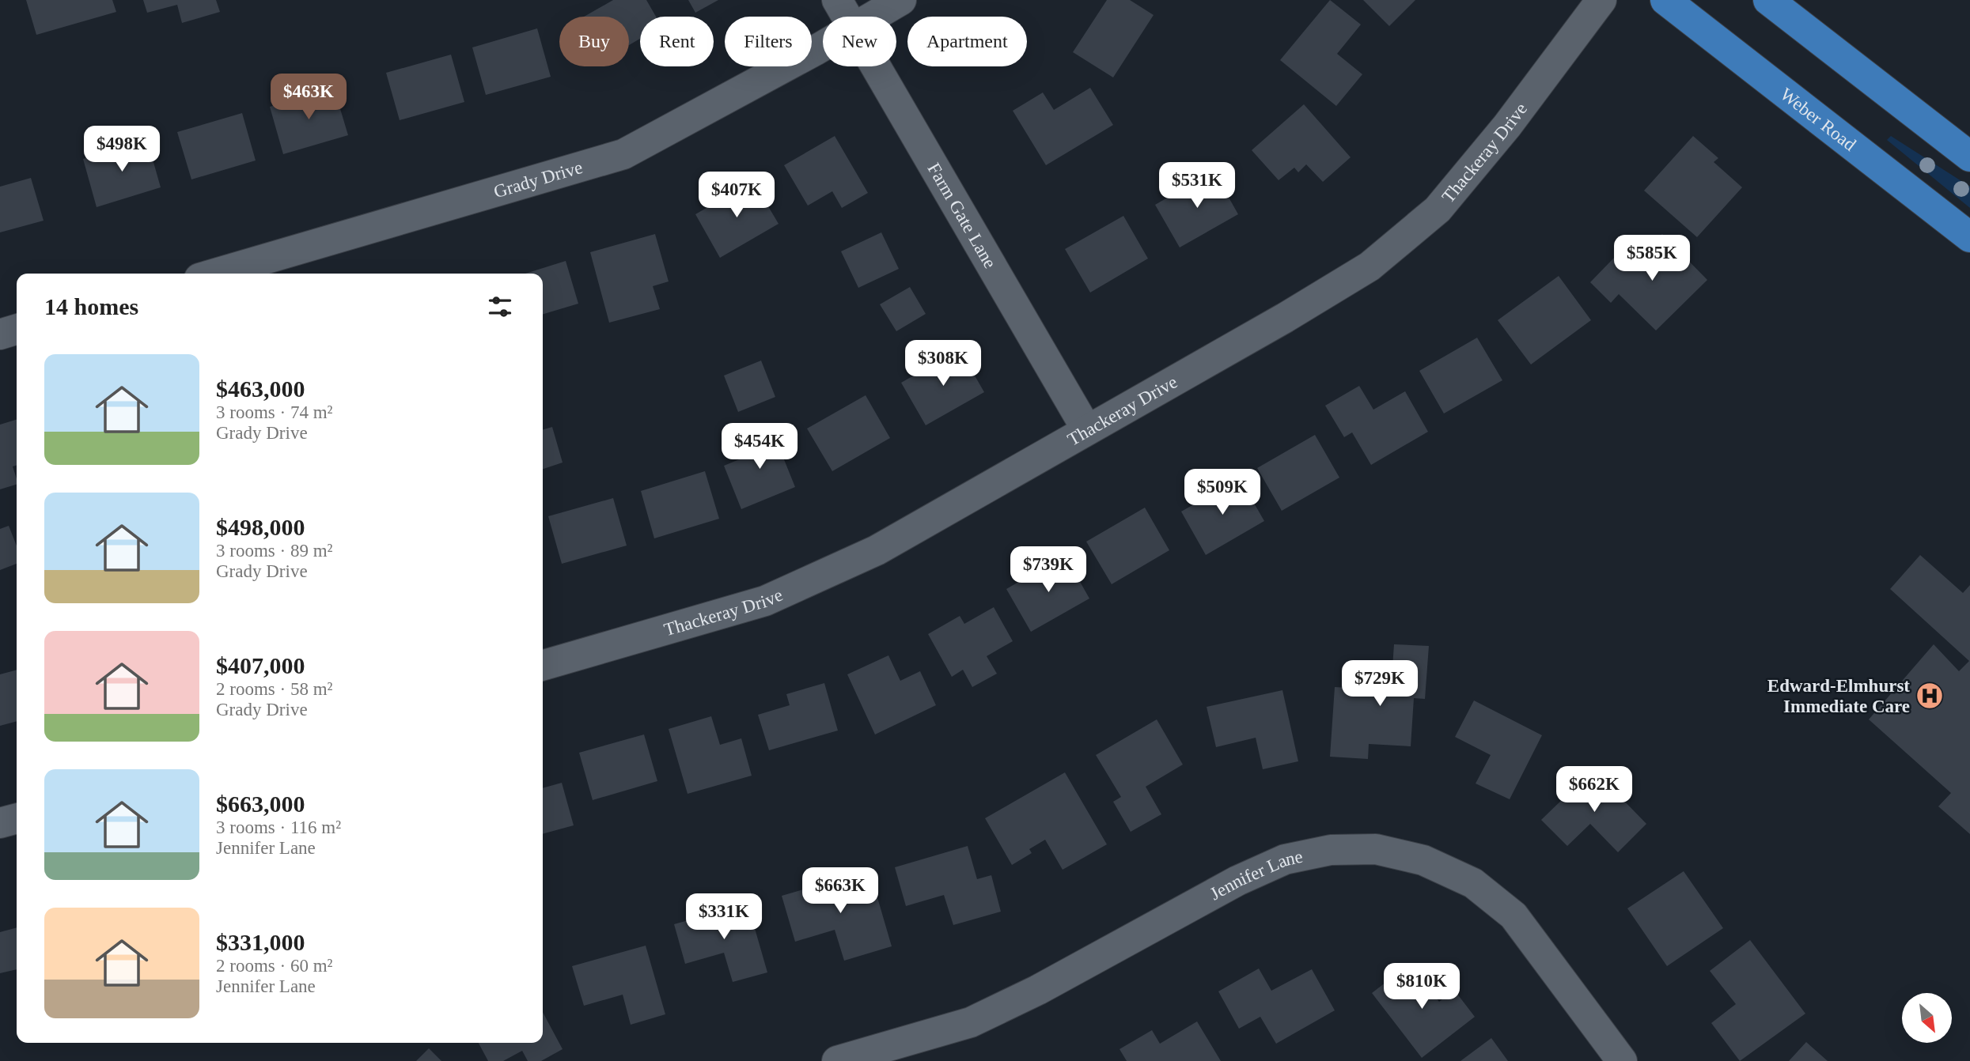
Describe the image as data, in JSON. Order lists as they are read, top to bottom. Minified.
{"streets":{"main road":["Weber Road"],"street":["Thackeray Drive","Grady Drive","Farm Gate Lane","Jennifer Lane"]},"crossings":[["Thackeray Drive","Farm Gate Lane"]],"places":{"hospital":["Edward-Elmhurst Immediate Care"]},"north":"bottom right","page":{"chip":["Buy","Rent","Filters","New","Apartment"],"price":["$463K","$498K","$531K","$407K","$585K","$308K","$454K","$509K","$739K","$729K","$662K","$663K","$331K","$810K"],"heading":"14 homes","list":[{"name":"$463,000","note":"3 rooms · 74 m² · Grady Drive"},{"name":"$498,000","note":"3 rooms · 89 m² · Grady Drive"},{"name":"$407,000","note":"2 rooms · 58 m² · Grady Drive"},{"name":"$663,000","note":"3 rooms · 116 m² · Jennifer Lane"},{"name":"$331,000","note":"2 rooms · 60 m² · Jennifer Lane"}]}}
